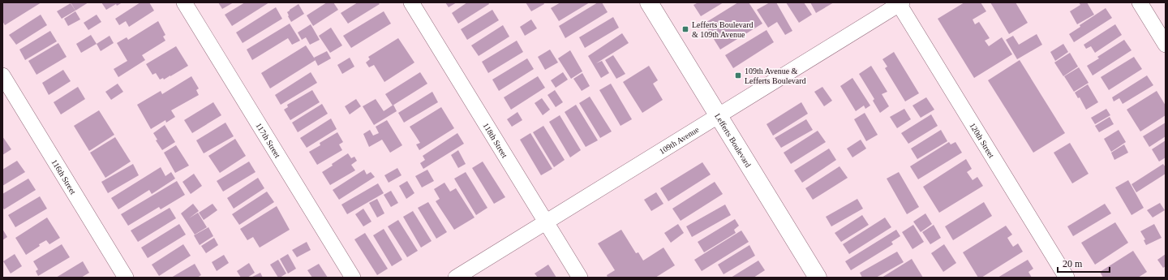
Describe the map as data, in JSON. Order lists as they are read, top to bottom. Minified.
{"streets":{"street":["117th Street","109th Avenue","120th Street","118th Street","Lefferts Boulevard","116th Street"]},"crossings":[["109th Avenue","120th Street"],["109th Avenue","118th Street"],["109th Avenue","Lefferts Boulevard"]],"places":{"transit":["Lefferts Boulevard & 109th Avenue","109th Avenue & Lefferts Boulevard"]},"scale_bar":"20 m"}
